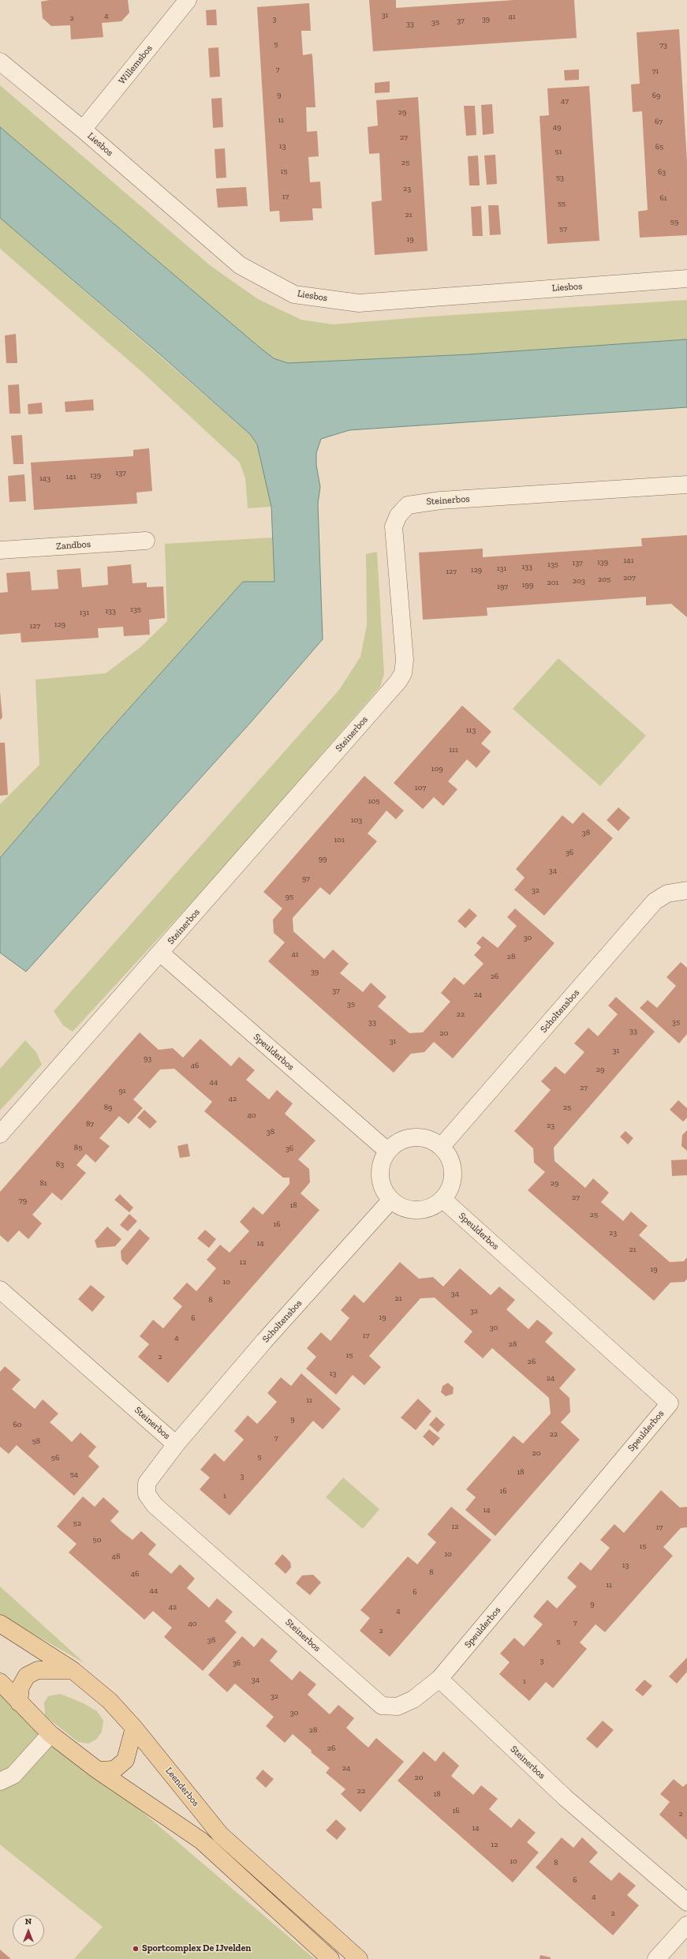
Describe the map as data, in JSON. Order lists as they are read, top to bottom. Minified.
{"streets":{"main road":["Leenderbos"],"street":["Willemsbos","Liesbos","Steinerbos","Zandbos","Scholtensbos","Speulderbos"]},"crossings":[["Willemsbos","Liesbos"],["Steinerbos","Scholtensbos"],["Steinerbos","Speulderbos"],["Scholtensbos","Speulderbos"]],"places":["Sportcomplex De IJvelden"],"house_numbers":["31","4","41","2","3","39","37","35","33","5","73","7","71","9","69","47","29","11","67","49","27","13","65","51","25","15","63","53","23","17","61","55","21","59","57","19","137","139","141","143","141","139","137","135","133","131","129","127","207","205","203","201","199","197","135","133","131","129","127","113","111","109","107","105","103","38","101","36","99","34","97","32","95","30","41","28","39","26","37","24","35","22","33","35","33","20","31","31","93","46","29","44","27","91","42","89","25","40","87","23","38","85","36","83","81","29","27","79","18","25","16","23","14","21","12","19","10","34","21","8","32","19","6","30","17","4","28","15","2","26","13","24","11","9","60","22","7","58","20","5","56","18","54","3","16","1","14","52","12","17","50","15","10","48","13","8","46","11","44","6","9","42","4","7","40","2","38","5","3","36","34","1","32","30","28","26","24","20","22","18","16","2","14","12","10","8","6","4","2"],"north":"top"}
